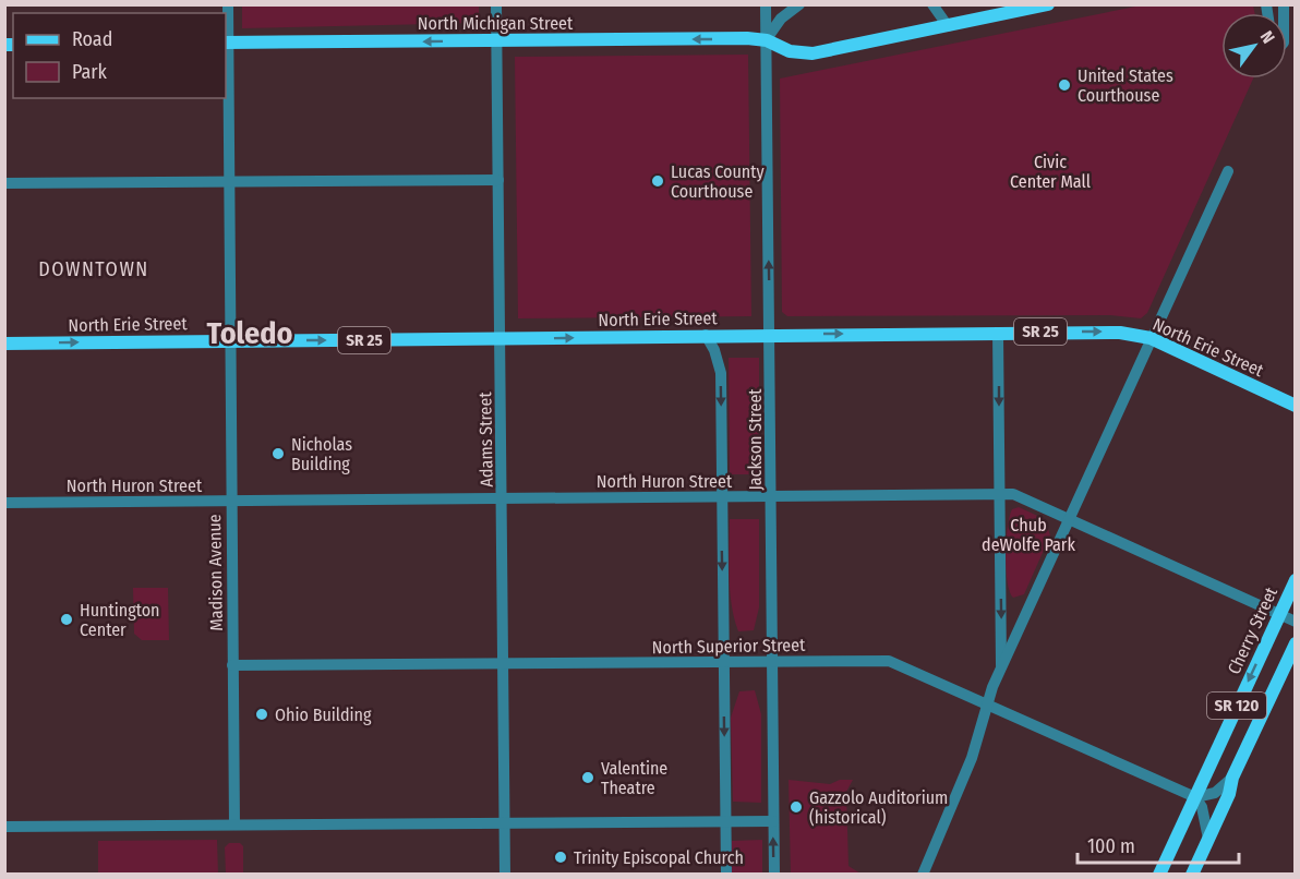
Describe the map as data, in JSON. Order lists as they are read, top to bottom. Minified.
{"streets":{"main road":["North Michigan Street","North Erie Street","SR 25","Cherry Street","SR 120"],"street":["Adams Street","Jackson Street","North Huron Street","Madison Avenue","North Superior Street"]},"crossings":[["North Michigan Street","Adams Street"],["North Michigan Street","Jackson Street"],["North Michigan Street","Madison Avenue"],["North Erie Street","Adams Street"],["North Erie Street","Jackson Street"],["North Erie Street","Madison Avenue"],["Adams Street","North Huron Street"],["Adams Street","North Superior Street"],["Jackson Street","North Huron Street"],["Jackson Street","North Superior Street"],["North Huron Street","Madison Avenue"],["North Huron Street","Cherry Street"],["Madison Avenue","North Superior Street"],["Cherry Street","North Superior Street"]],"one_way":["North Michigan Street","North Erie Street"],"districts":["DOWNTOWN","Toledo"],"parks":["Civic Center Mall","Chub deWolfe Park"],"places":["United States Courthouse","Lucas County Courthouse","Nicholas Building","Huntington Center","Ohio Building","Valentine Theatre","Gazzolo Auditorium (historical)","Trinity Episcopal Church"],"legend":["Road","Park"],"scale_bar":"100 m","north":"top right"}
